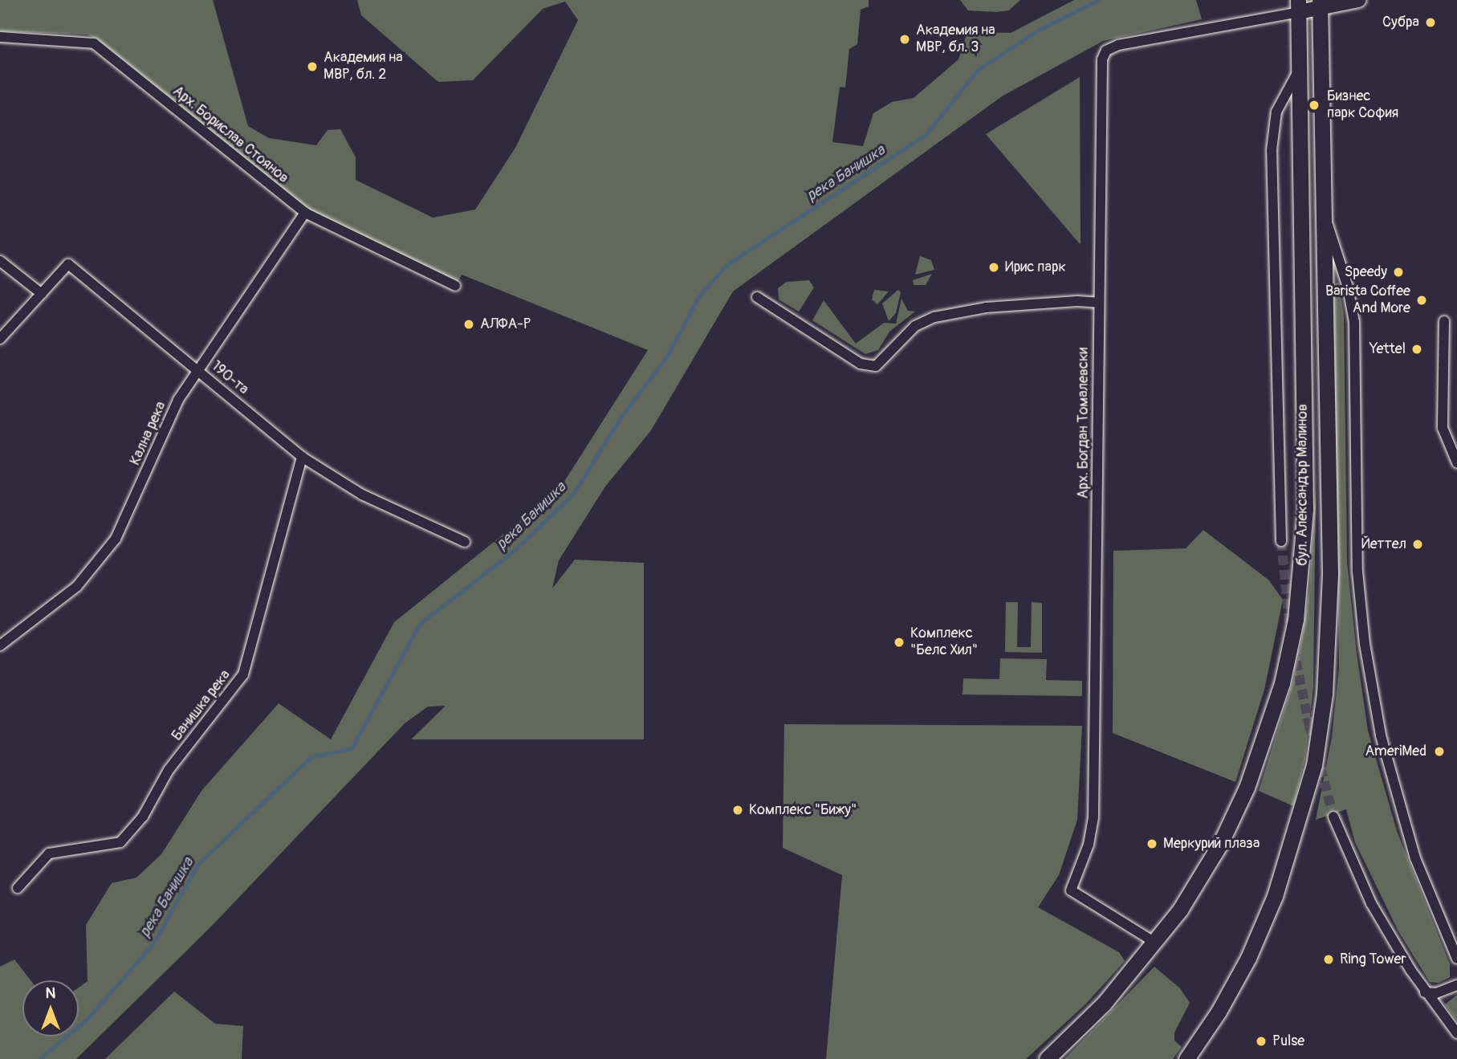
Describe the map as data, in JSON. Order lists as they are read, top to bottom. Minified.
{"streets":{"main road":["бул. Александър Малинов"],"street":["Арх. Борислав Стоянов","190-та","Арх. Богдан Томалевски","Кална река","Банишка река"]},"crossings":[["Арх. Борислав Стоянов","Кална река"],["190-та","Кална река"],["190-та","Банишка река"],["Арх. Богдан Томалевски","бул. Александър Малинов"]],"water":["река Банишка"],"places":["Субра","Академия на МВР, бл. 3","Академия на МВР, бл. 2","Бизнес парк София","Ирис парк","Speedy","Barista Coffee And More","АЛФА-Р","Yettel","Йеттел","Комплекс \"Белс Хил\"","AmeriMed","Комплекс \"Бижу\"","Меркурий плаза","Ring Tower","Pulse"],"north":"top"}
